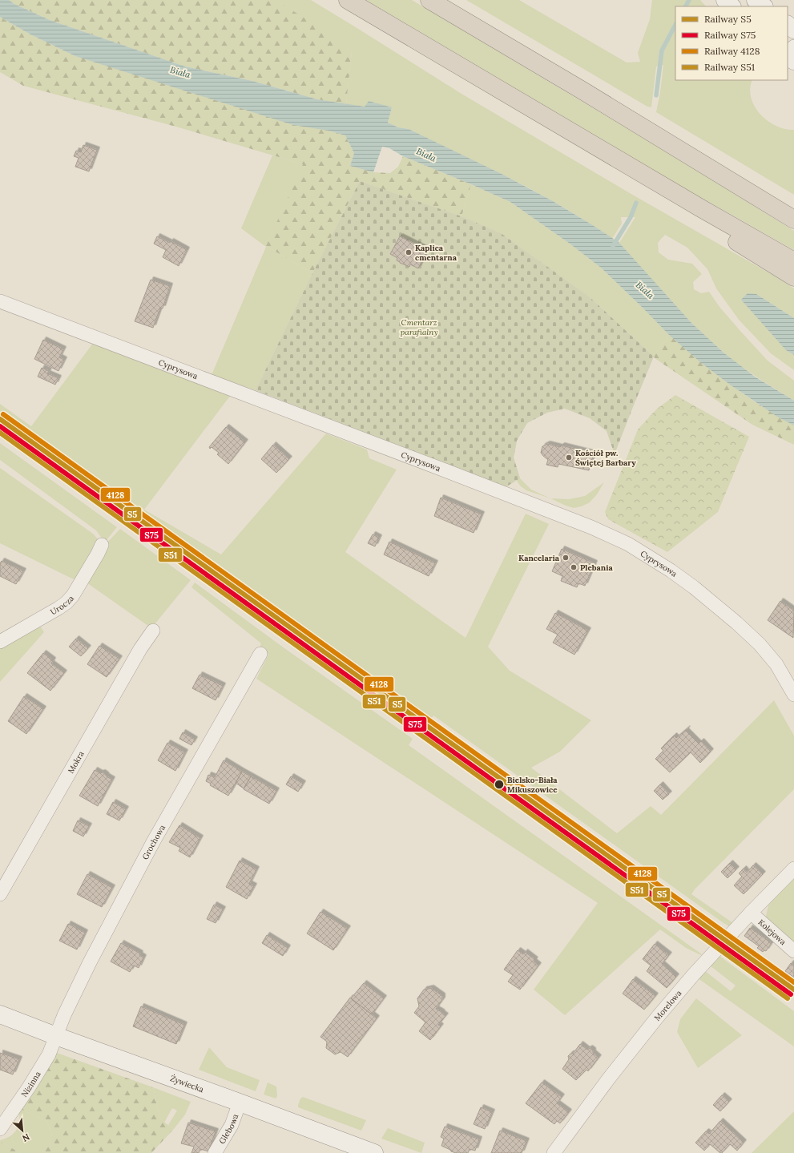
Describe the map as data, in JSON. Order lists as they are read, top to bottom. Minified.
{"streets":{"main road":["Żywiecka"],"street":["Cyprysowa","Urocza","Mokra","Grochowa","Kolejowa","Morelowa","Nizinna","Glebowa"]},"crossings":[["Grochowa","Żywiecka"],["Grochowa","Nizinna"],["Kolejowa","Morelowa"],["Żywiecka","Nizinna"],["Żywiecka","Glebowa"]],"water":["Biała"],"parks":["Cmentarz parafialny"],"places":["Kaplica cmentarna","Kościół pw. Świętej Barbary","Kancelaria","Plebania","Bielsko-Biała Mikuszowice"],"lines":["rail line 4128","rail line S5","rail line S75","rail line S51"],"legend":["Railway S5","Railway S75","Railway 4128","Railway S51"],"north":"bottom right"}
